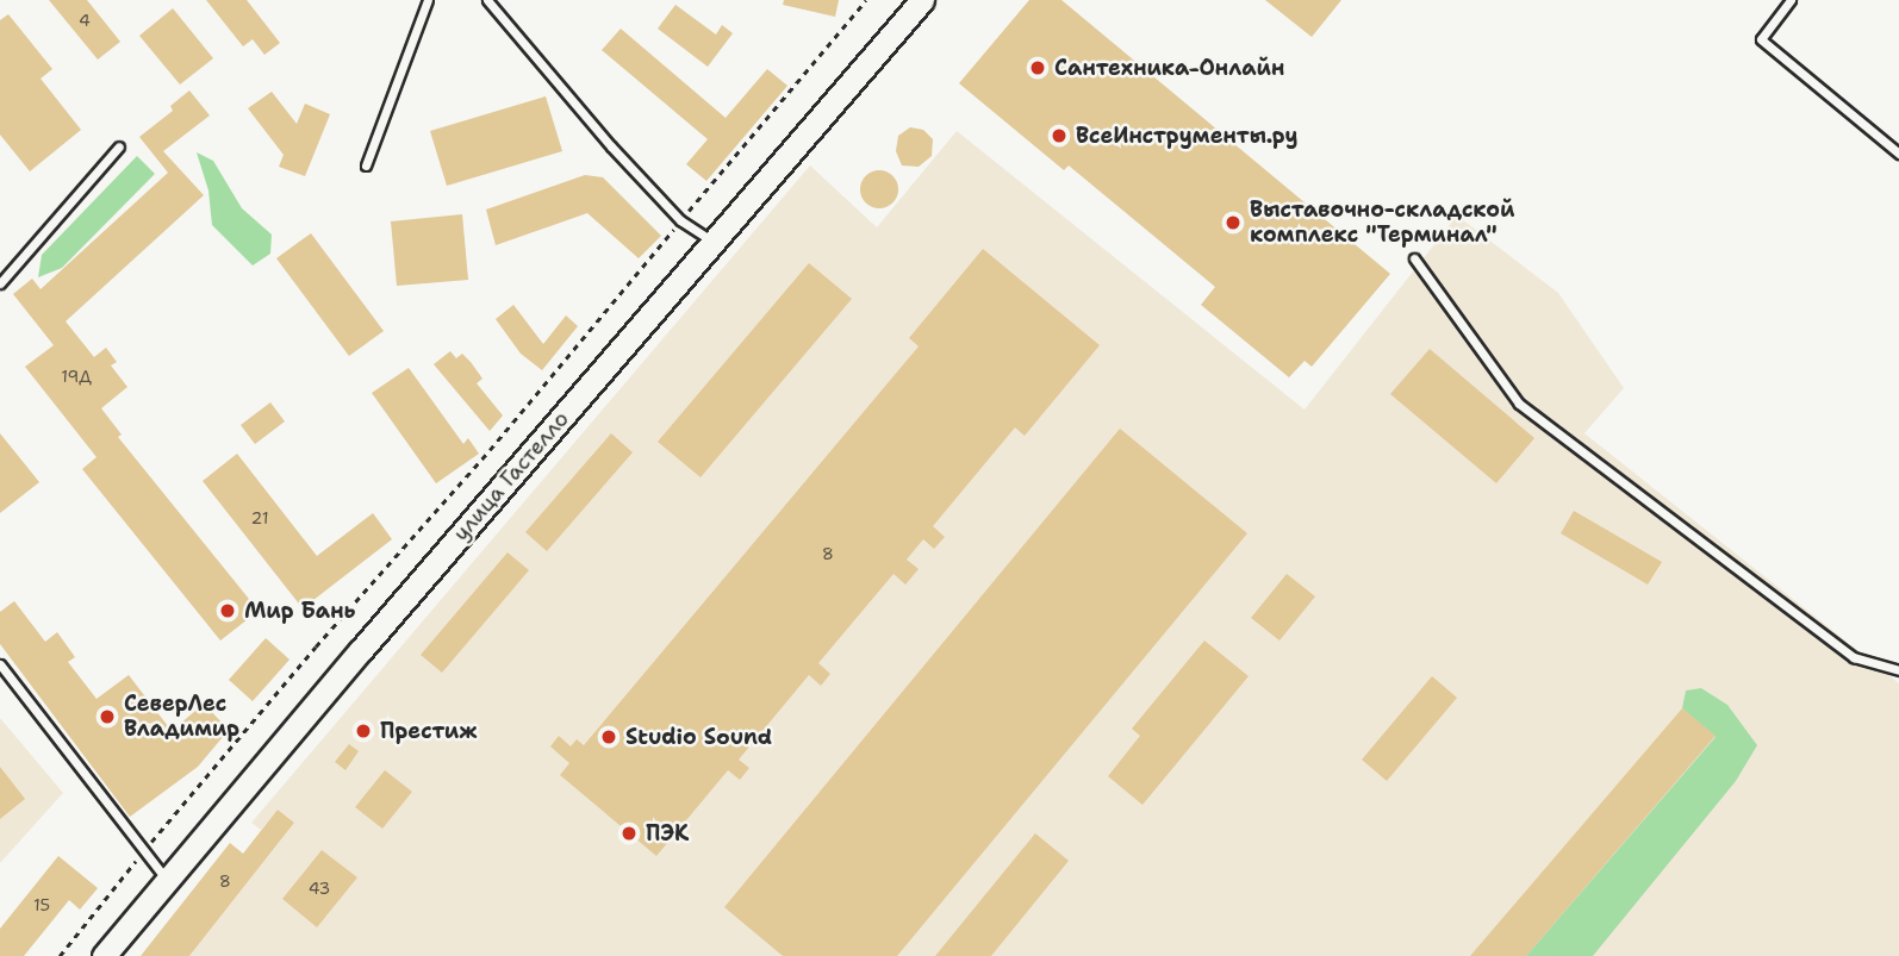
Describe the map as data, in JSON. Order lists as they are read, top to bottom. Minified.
{"streets":{"main road":["улица Гастелло"]},"places":["Сантехника-Онлайн","ВсеИнструменты.ру","Выставочно-складской комплекс \"Терминал\"","Мир Бань","СеверЛес Владимир","Престиж","Studio Sound","ПЭК"],"house_numbers":["4","19Д","21","8","8","43","15"]}
